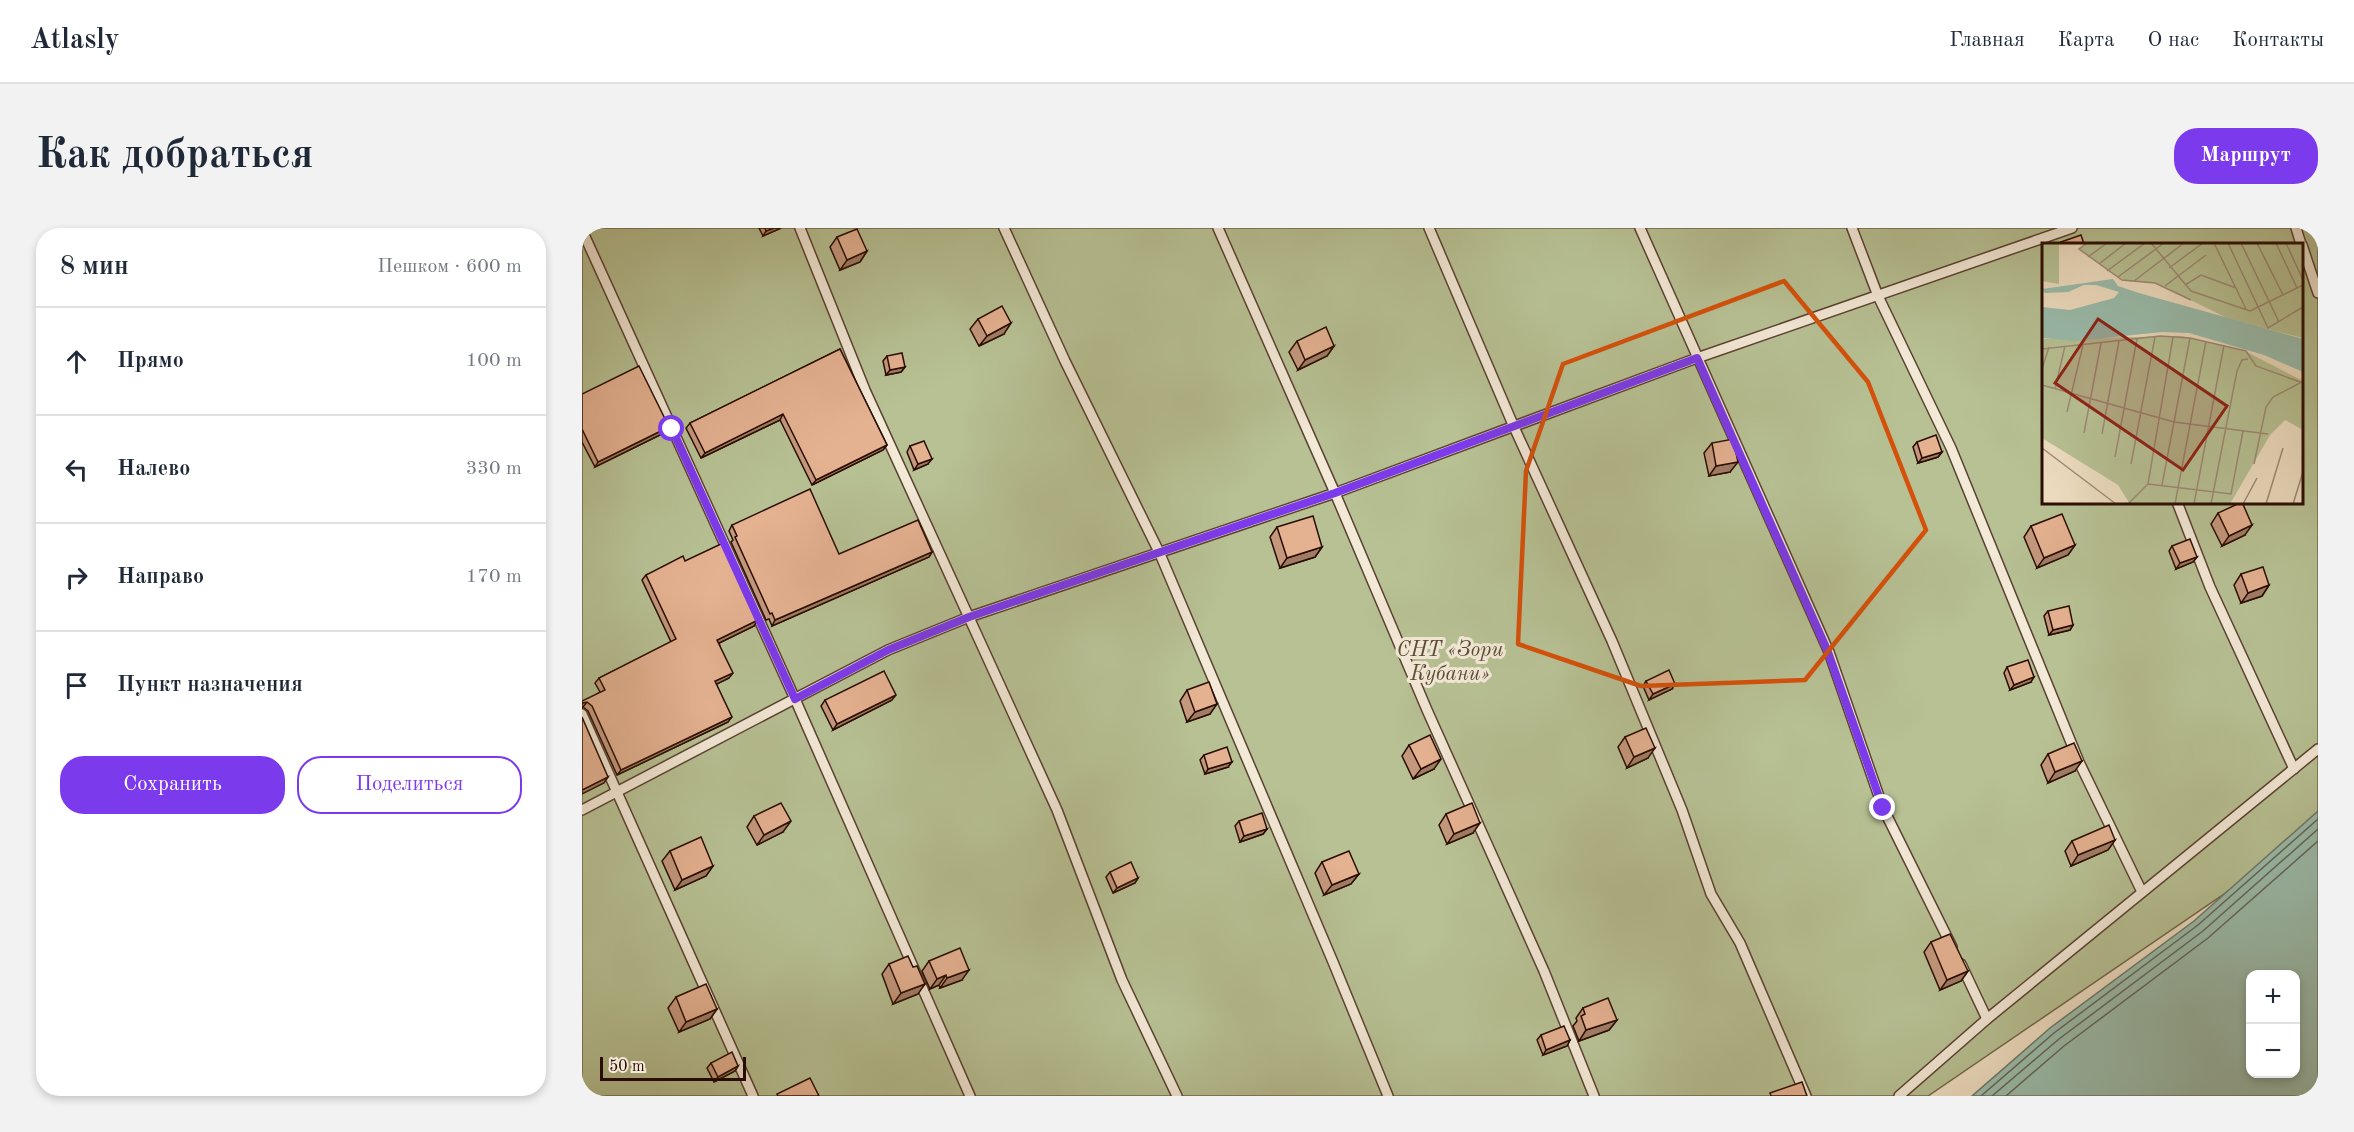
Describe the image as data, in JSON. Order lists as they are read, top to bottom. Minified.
{"parks":["СНТ «Зори Кубани»"],"scale_bar":"50 m","page":{"header":"Atlasly","nav":["Главная","Карта","О нас","Контакты"],"buttons":["Маршрут",["Сохранить","Поделиться"]],"title":"Как добраться","heading":["8 мин","Пешком · 600 m"],"list":[["Прямо","100 m"],["Налево","330 m"],["Направо","170 m"],"Пункт назначения"],"map_buttons":["+","−"],"scale":"50 m"}}
